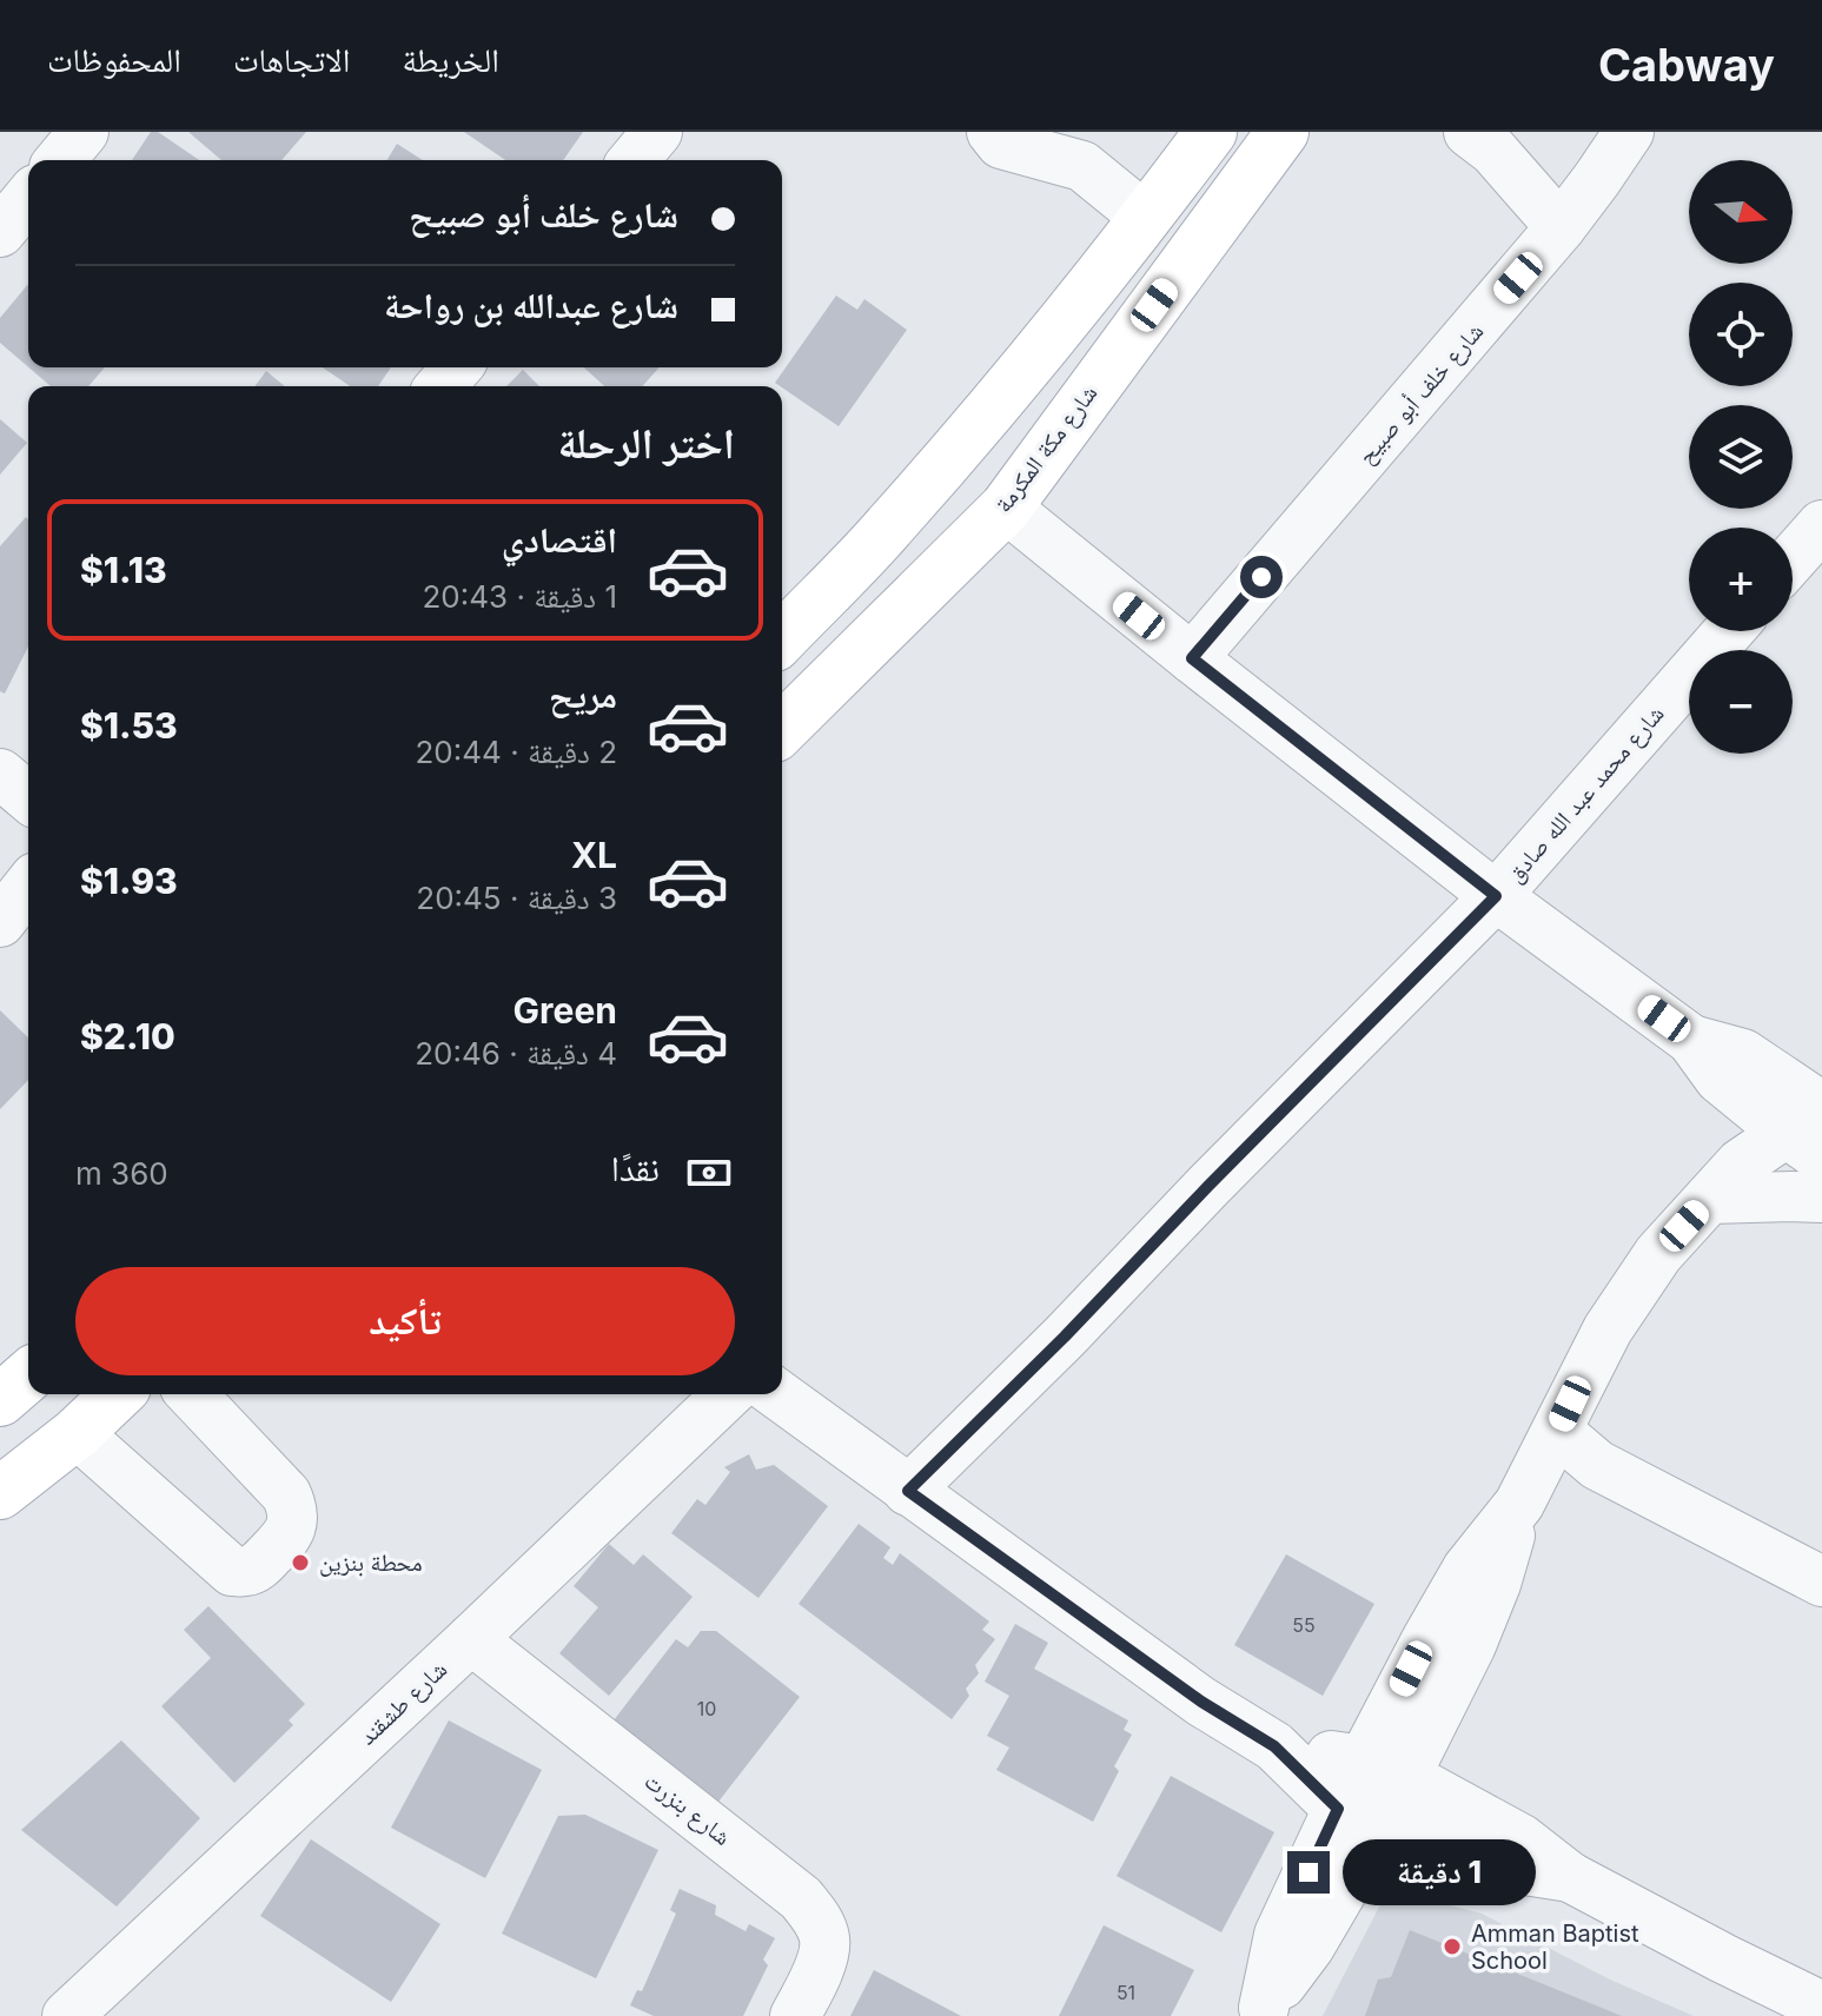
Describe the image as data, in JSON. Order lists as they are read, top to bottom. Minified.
{"streets":{"main road":["شارع مكة المكرمة"],"street":["شارع خلف أبو صبيح","شارع محمد عبد الله صادق","شارع طشقند","شارع بنزرت"]},"crossings":[["شارع طشقند","شارع بنزرت"]],"places":["محطة بنزين","Amman Baptist School"],"house_numbers":["55","10","51"],"north":"right","page":{"header":"Cabway","nav":["الخريطة","الاتجاهات","المحفوظات"],"map_buttons":["+","−"],"banner":["شارع خلف أبو صبيح","شارع عبدالله بن رواحة"],"heading":"اختر الرحلة","list":[{"name":"اقتصادي","note":"1 دقيقة · 20:43","value":"$1.13"},{"name":"مريح","note":"2 دقيقة · 20:44","value":"$1.53"},{"name":"XL","note":"3 دقيقة · 20:45","value":"$1.93"},{"name":"Green","note":"4 دقيقة · 20:46","value":"$2.10"}],"pay":["نقدًا","360 m"],"buttons":"تأكيد","bubble":"1 دقيقة"}}
